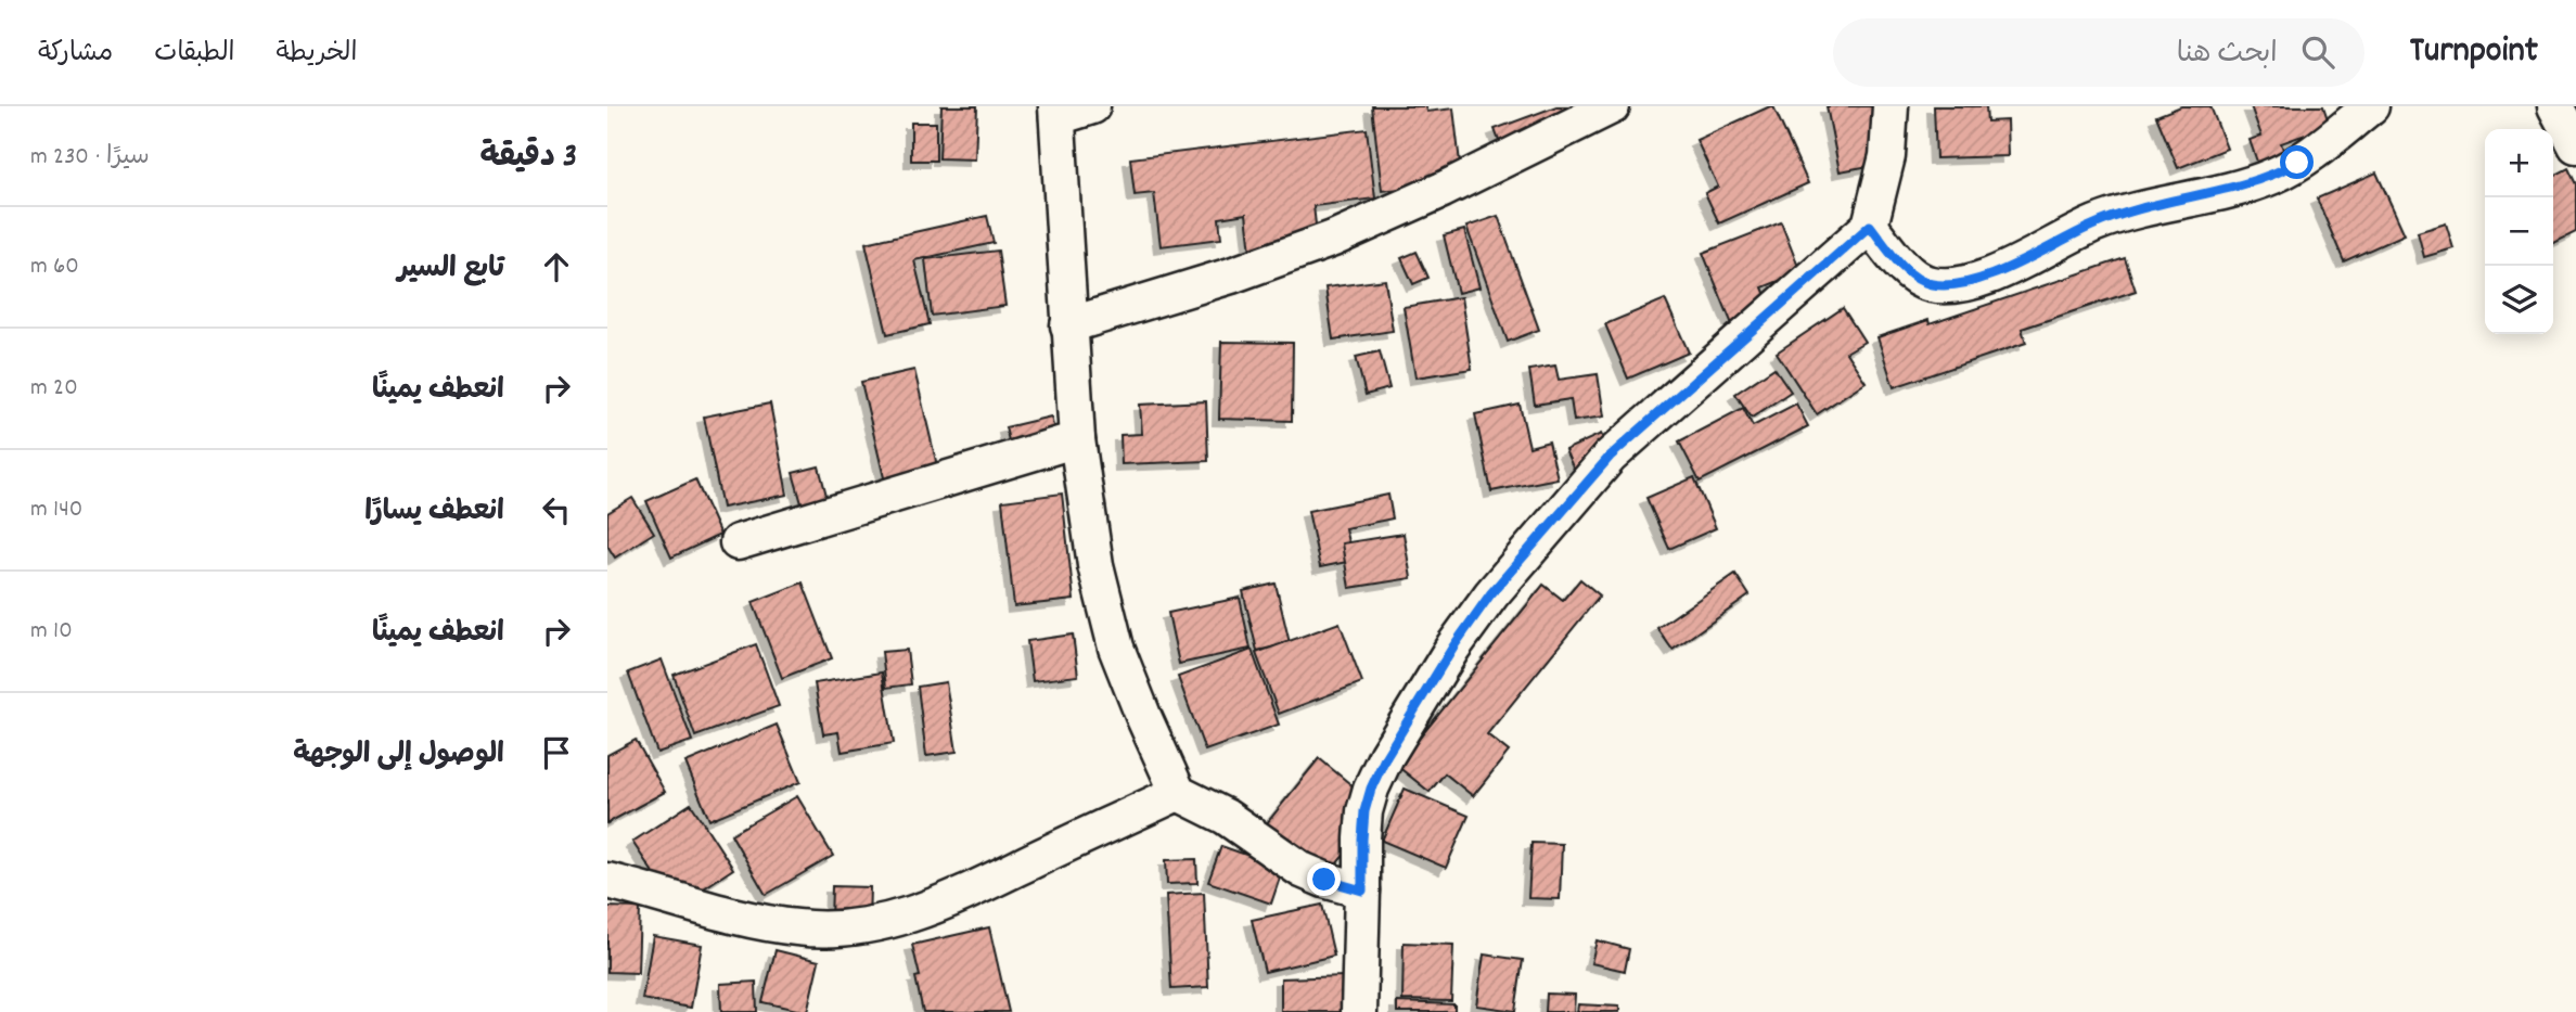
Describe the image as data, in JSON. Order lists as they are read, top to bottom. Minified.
{"page":{"header":"Turnpoint","search":"ابحث هنا","nav":["الخريطة","الطبقات","مشاركة"],"heading":["3 دقيقة","سيرًا · 230 m"],"map_buttons":["+","−"],"list":[["تابع السير","60 m"],["انعطف يمينًا","20 m"],["انعطف يسارًا","140 m"],["انعطف يمينًا","10 m"],"الوصول إلى الوجهة"]}}
